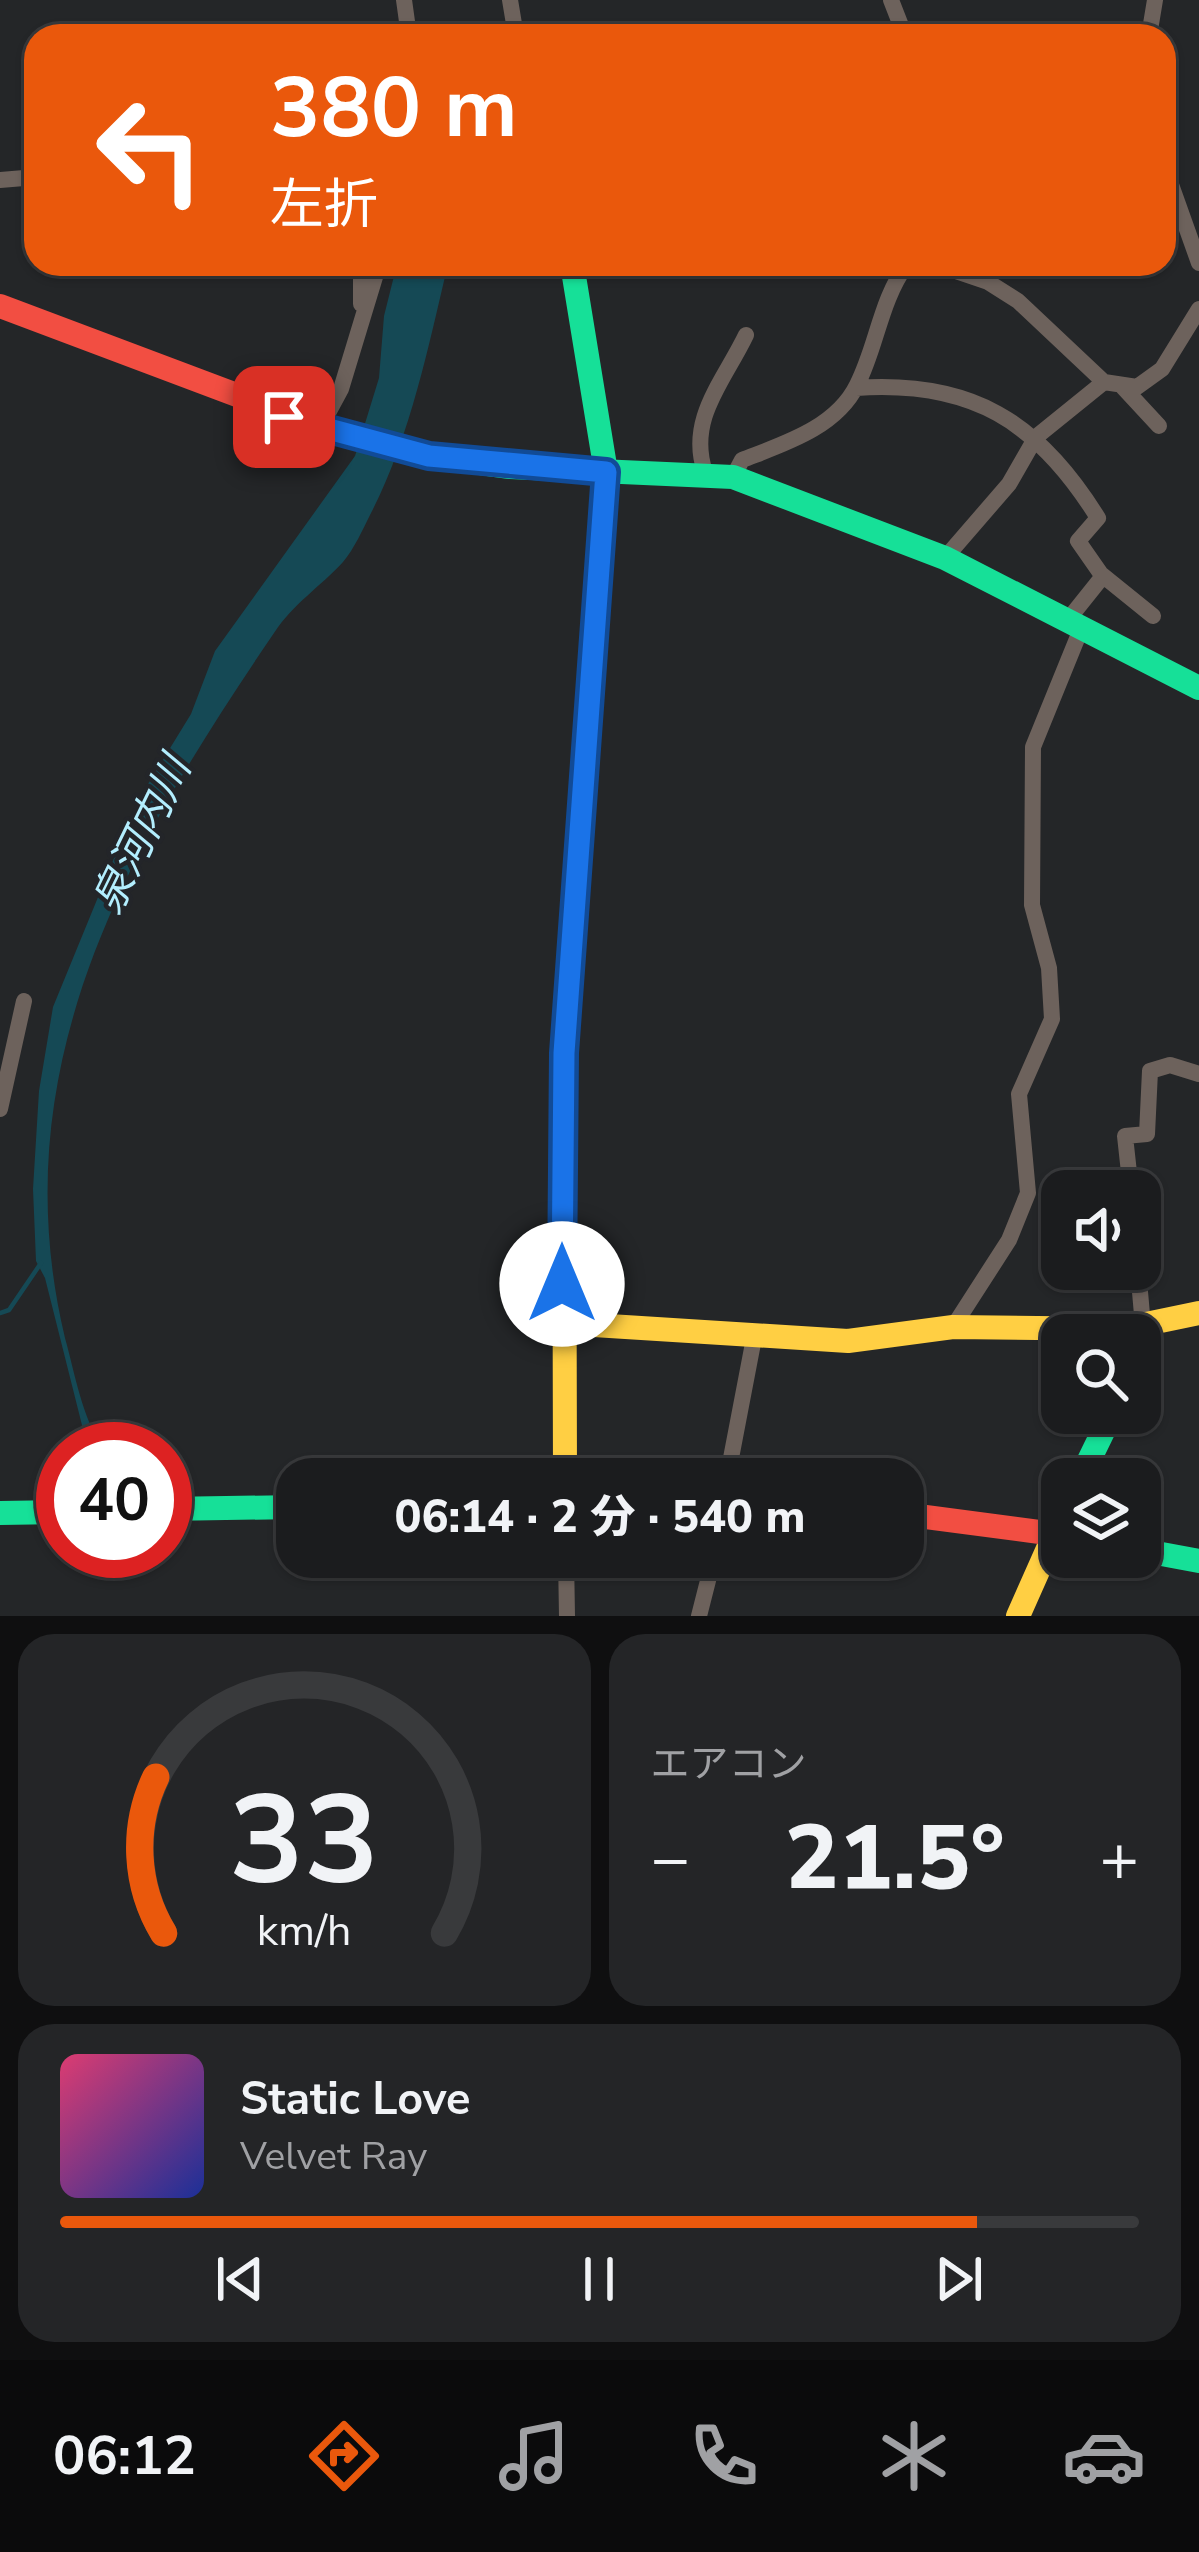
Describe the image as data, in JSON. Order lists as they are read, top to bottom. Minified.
{"water":["泉河内川"],"page":{"turn":["380 m","左折"],"limit":"40","trip":"06:14 · 2 分 · 540 m","tile":"エアコン","heat":["−","21.5°","+"],"song":["Static Love","Velvet Ray"],"tabs":"06:12","gauge":["33","km/h"]}}
